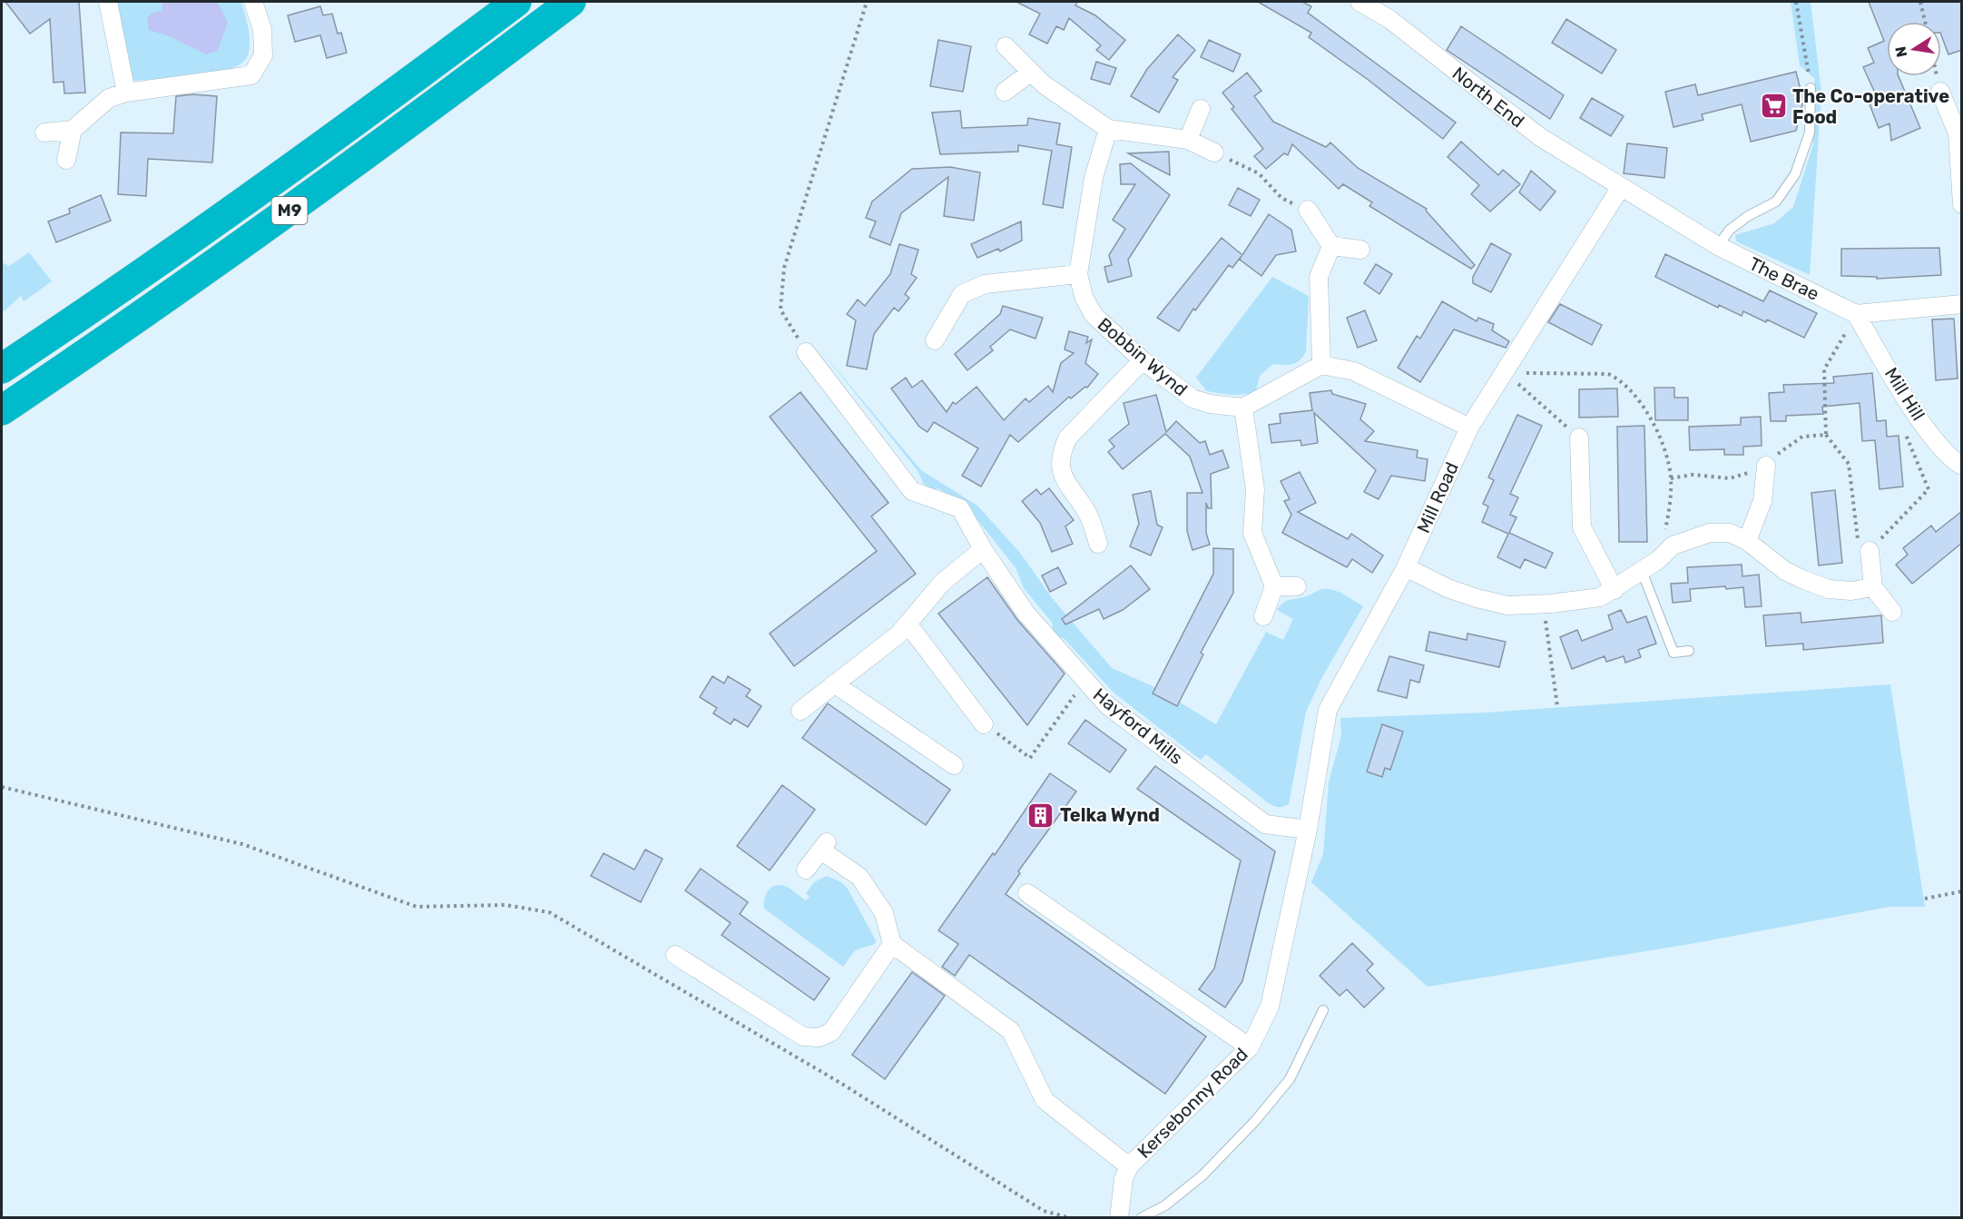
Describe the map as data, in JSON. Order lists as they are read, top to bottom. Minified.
{"streets":{"highway":["M9"],"street":["North End","The Brae","Bobbin Wynd","Mill Hill","Mill Road","Hayford Mills","Kersebonny Road"]},"crossings":[["North End","The Brae"],["North End","Mill Road"],["The Brae","Mill Hill"],["The Brae","Mill Road"],["Mill Road","Hayford Mills"],["Mill Road","Kersebonny Road"],["Hayford Mills","Kersebonny Road"]],"places":{"supermarket":["The Co-operative Food"],"building":["Telka Wynd"]},"north":"left"}
